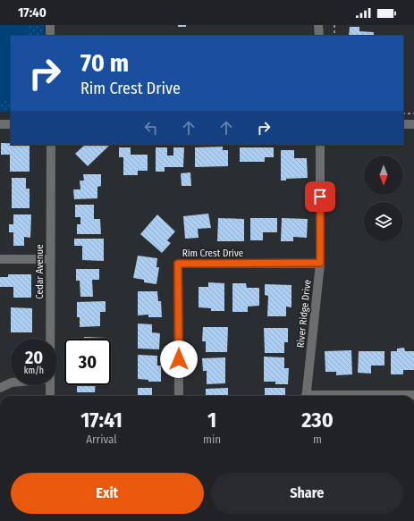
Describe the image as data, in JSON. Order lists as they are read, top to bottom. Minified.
{"streets":{"street":["Rim Crest Drive","Cedar Avenue","River Ridge Drive"]},"crossings":[["Rim Crest Drive","River Ridge Drive"]],"north":"bottom","page":{"status":"17:40","turn":["70 m","Rim Crest Drive"],"speed":"20 km/h","limit":"30","eta":["17:41","Arrival","1","min","230","m"],"buttons":["Exit","Share"]}}
